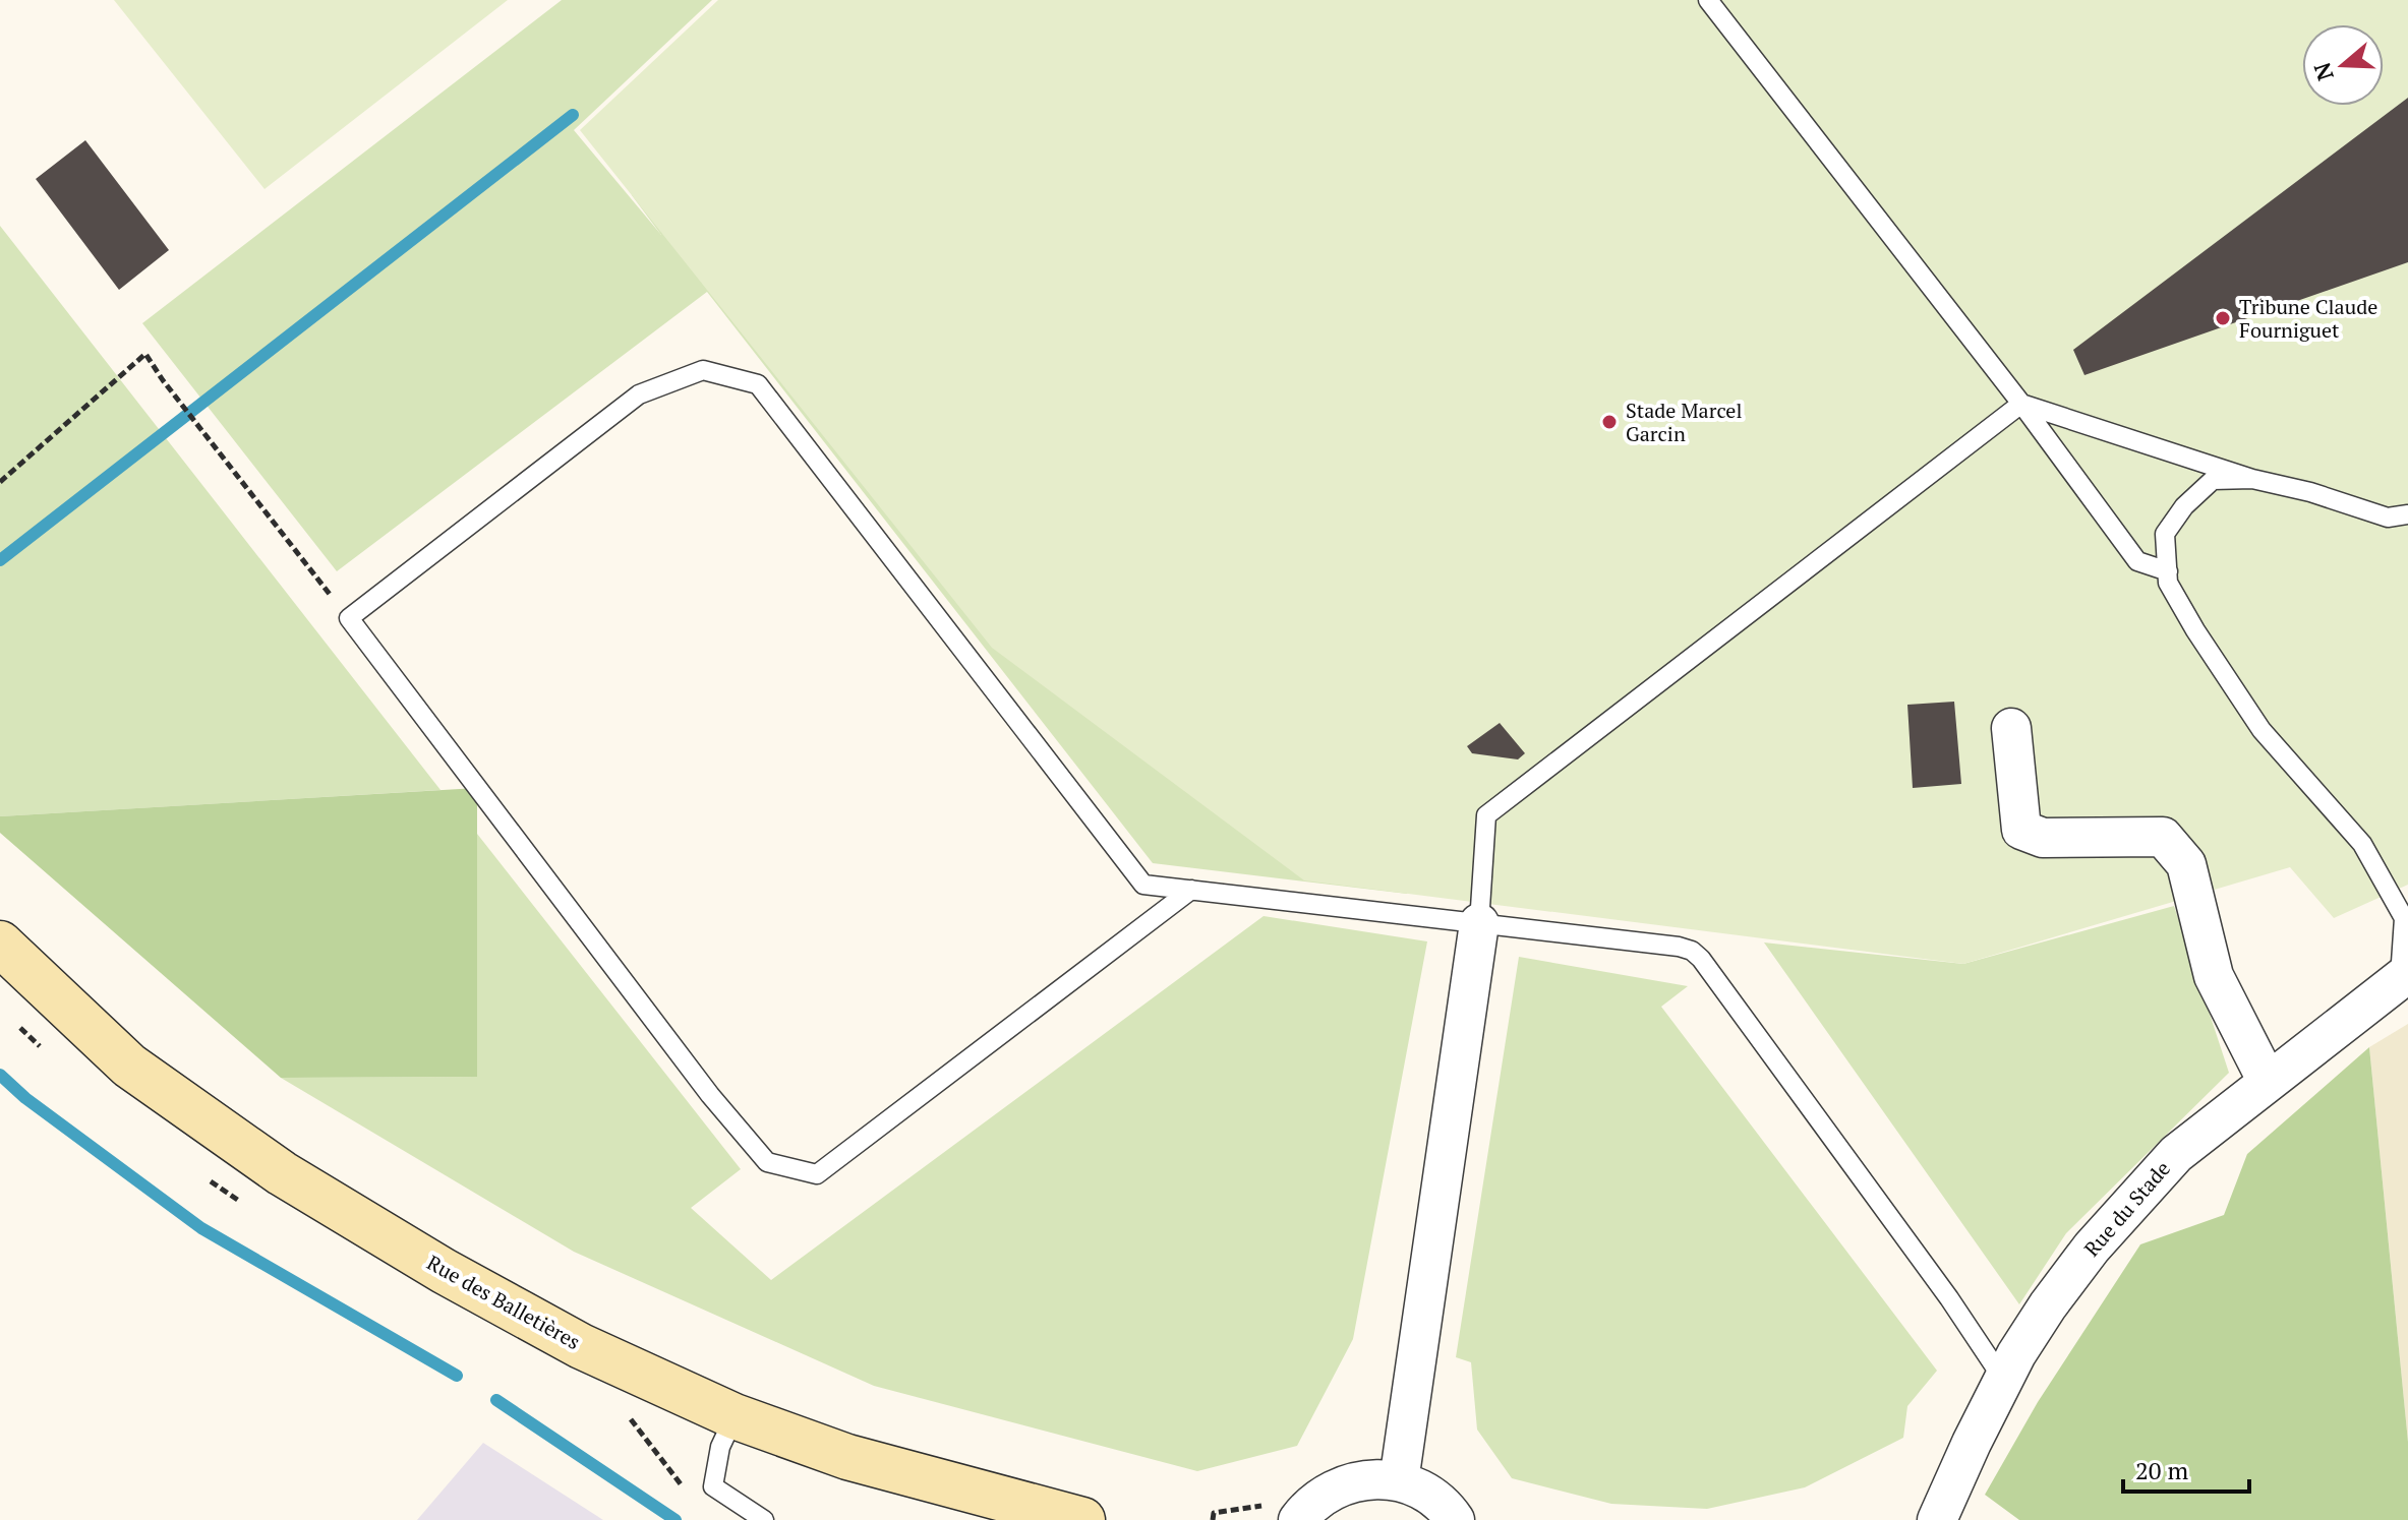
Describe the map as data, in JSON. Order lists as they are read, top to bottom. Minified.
{"streets":{"main road":["Rue des Balletières"],"street":["Rue du Stade"]},"places":["Tribune Claude Fourniguet","Stade Marcel Garcin"],"scale_bar":"20 m","north":"left"}
